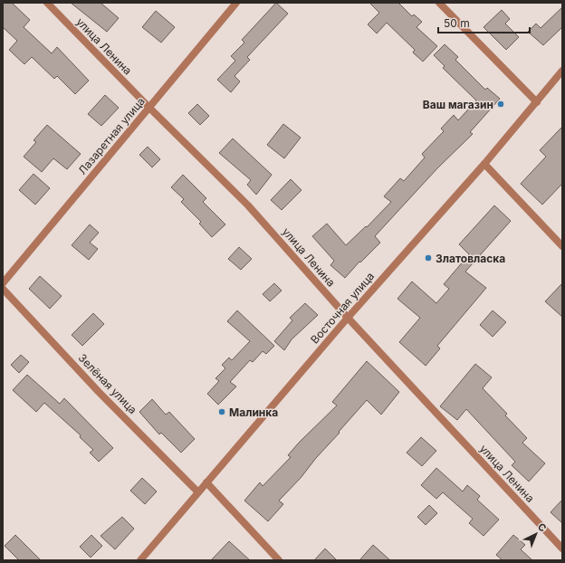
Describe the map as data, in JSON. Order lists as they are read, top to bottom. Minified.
{"streets":{"street":["улица Ленина","Лазаретная улица","Восточная улица","Зелёная улица"]},"crossings":[["улица Ленина","Лазаретная улица"],["улица Ленина","Восточная улица"],["Восточная улица","Зелёная улица"]],"places":["Ваш магазин","Златовласка","Малинка"],"scale_bar":"50 m","north":"top right"}
